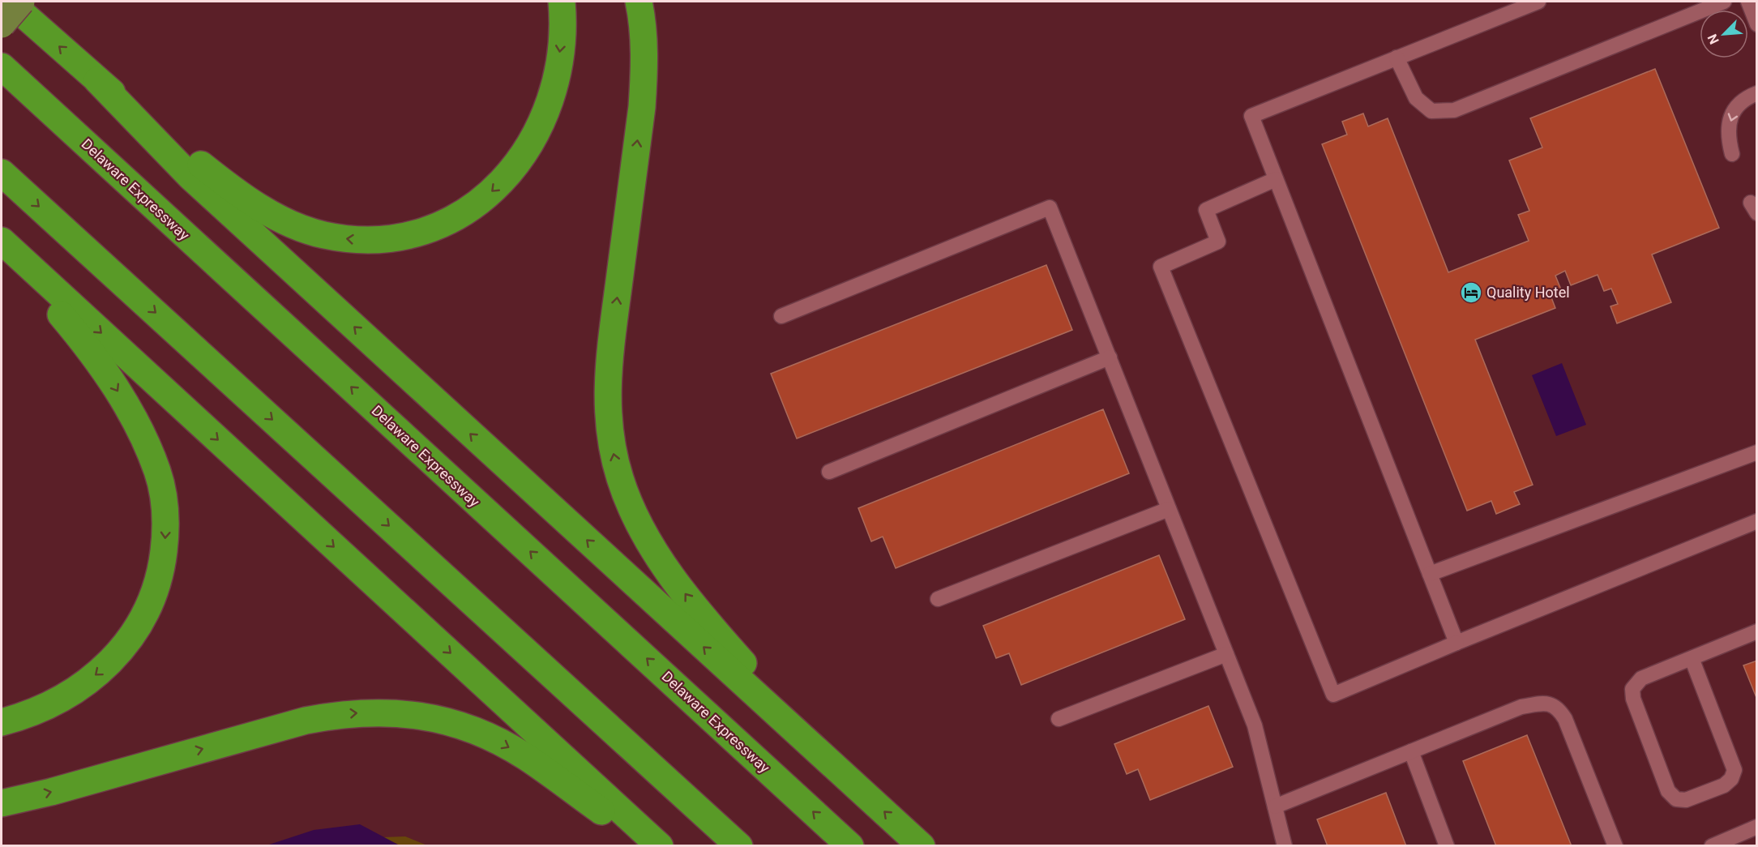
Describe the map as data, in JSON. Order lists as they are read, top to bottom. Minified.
{"streets":{"highway":["Delaware Expressway"]},"places":{"hotel":["Quality Hotel"]},"north":"bottom left"}
